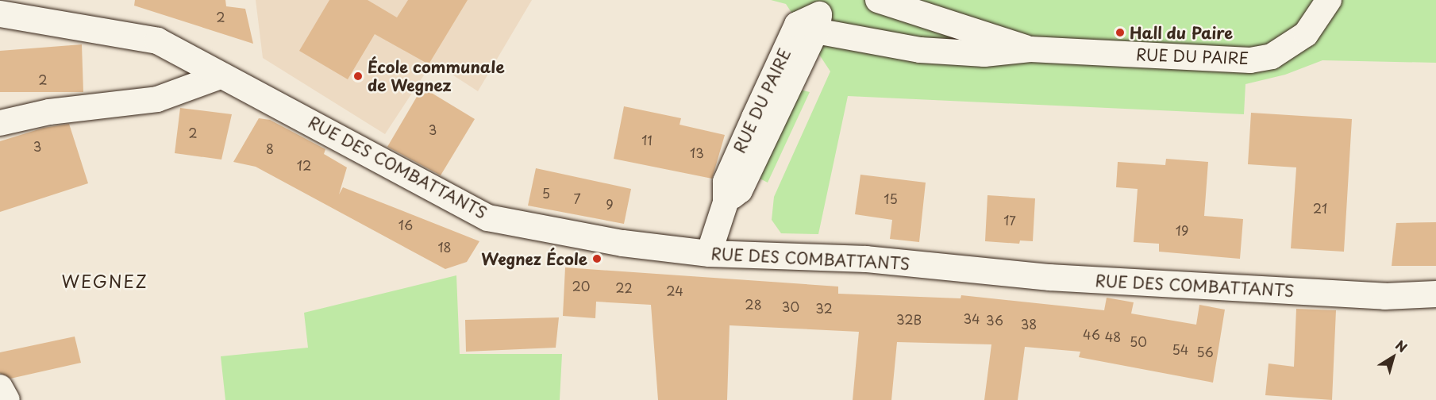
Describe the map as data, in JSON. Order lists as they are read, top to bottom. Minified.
{"streets":{"street":["RUE DU PAIRE","RUE DES COMBATTANTS"]},"crossings":[["RUE DU PAIRE","RUE DES COMBATTANTS"]],"districts":["WEGNEZ"],"places":["Hall du Paire","École communale de Wegnez","Wegnez École"],"house_numbers":["2","2","3","2","11","3","8","13","12","5","7","15","9","21","17","16","19","18","20","22","24","28","30","32","34","32B","36","38","46","48","50","54","56"],"north":"top right"}
